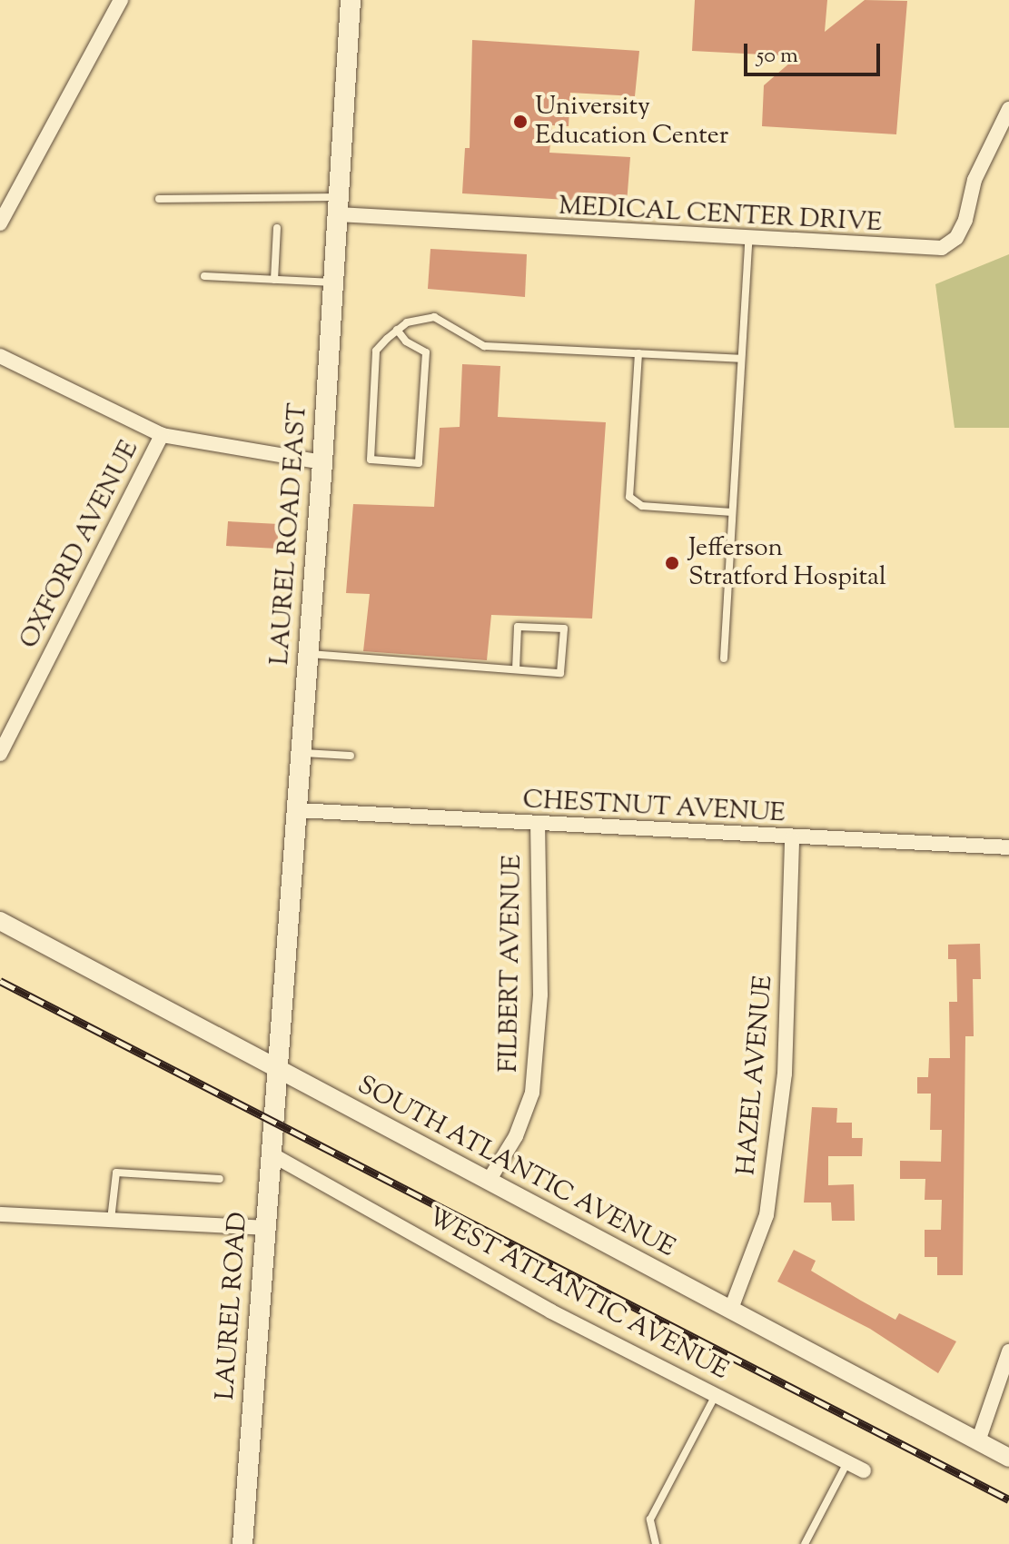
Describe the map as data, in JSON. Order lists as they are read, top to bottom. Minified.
{"streets":{"main road":["LAUREL ROAD EAST","LAUREL ROAD"],"street":["MEDICAL CENTER DRIVE","OXFORD AVENUE","CHESTNUT AVENUE","FILBERT AVENUE","HAZEL AVENUE","SOUTH ATLANTIC AVENUE","WEST ATLANTIC AVENUE"]},"crossings":[["MEDICAL CENTER DRIVE","LAUREL ROAD EAST"],["LAUREL ROAD EAST","CHESTNUT AVENUE"],["LAUREL ROAD EAST","SOUTH ATLANTIC AVENUE"],["LAUREL ROAD EAST","LAUREL ROAD"],["CHESTNUT AVENUE","FILBERT AVENUE"],["CHESTNUT AVENUE","HAZEL AVENUE"],["FILBERT AVENUE","SOUTH ATLANTIC AVENUE"],["HAZEL AVENUE","SOUTH ATLANTIC AVENUE"],["SOUTH ATLANTIC AVENUE","LAUREL ROAD"],["WEST ATLANTIC AVENUE","LAUREL ROAD"]],"places":["University Education Center","Jefferson Stratford Hospital"],"scale_bar":"50 m"}
